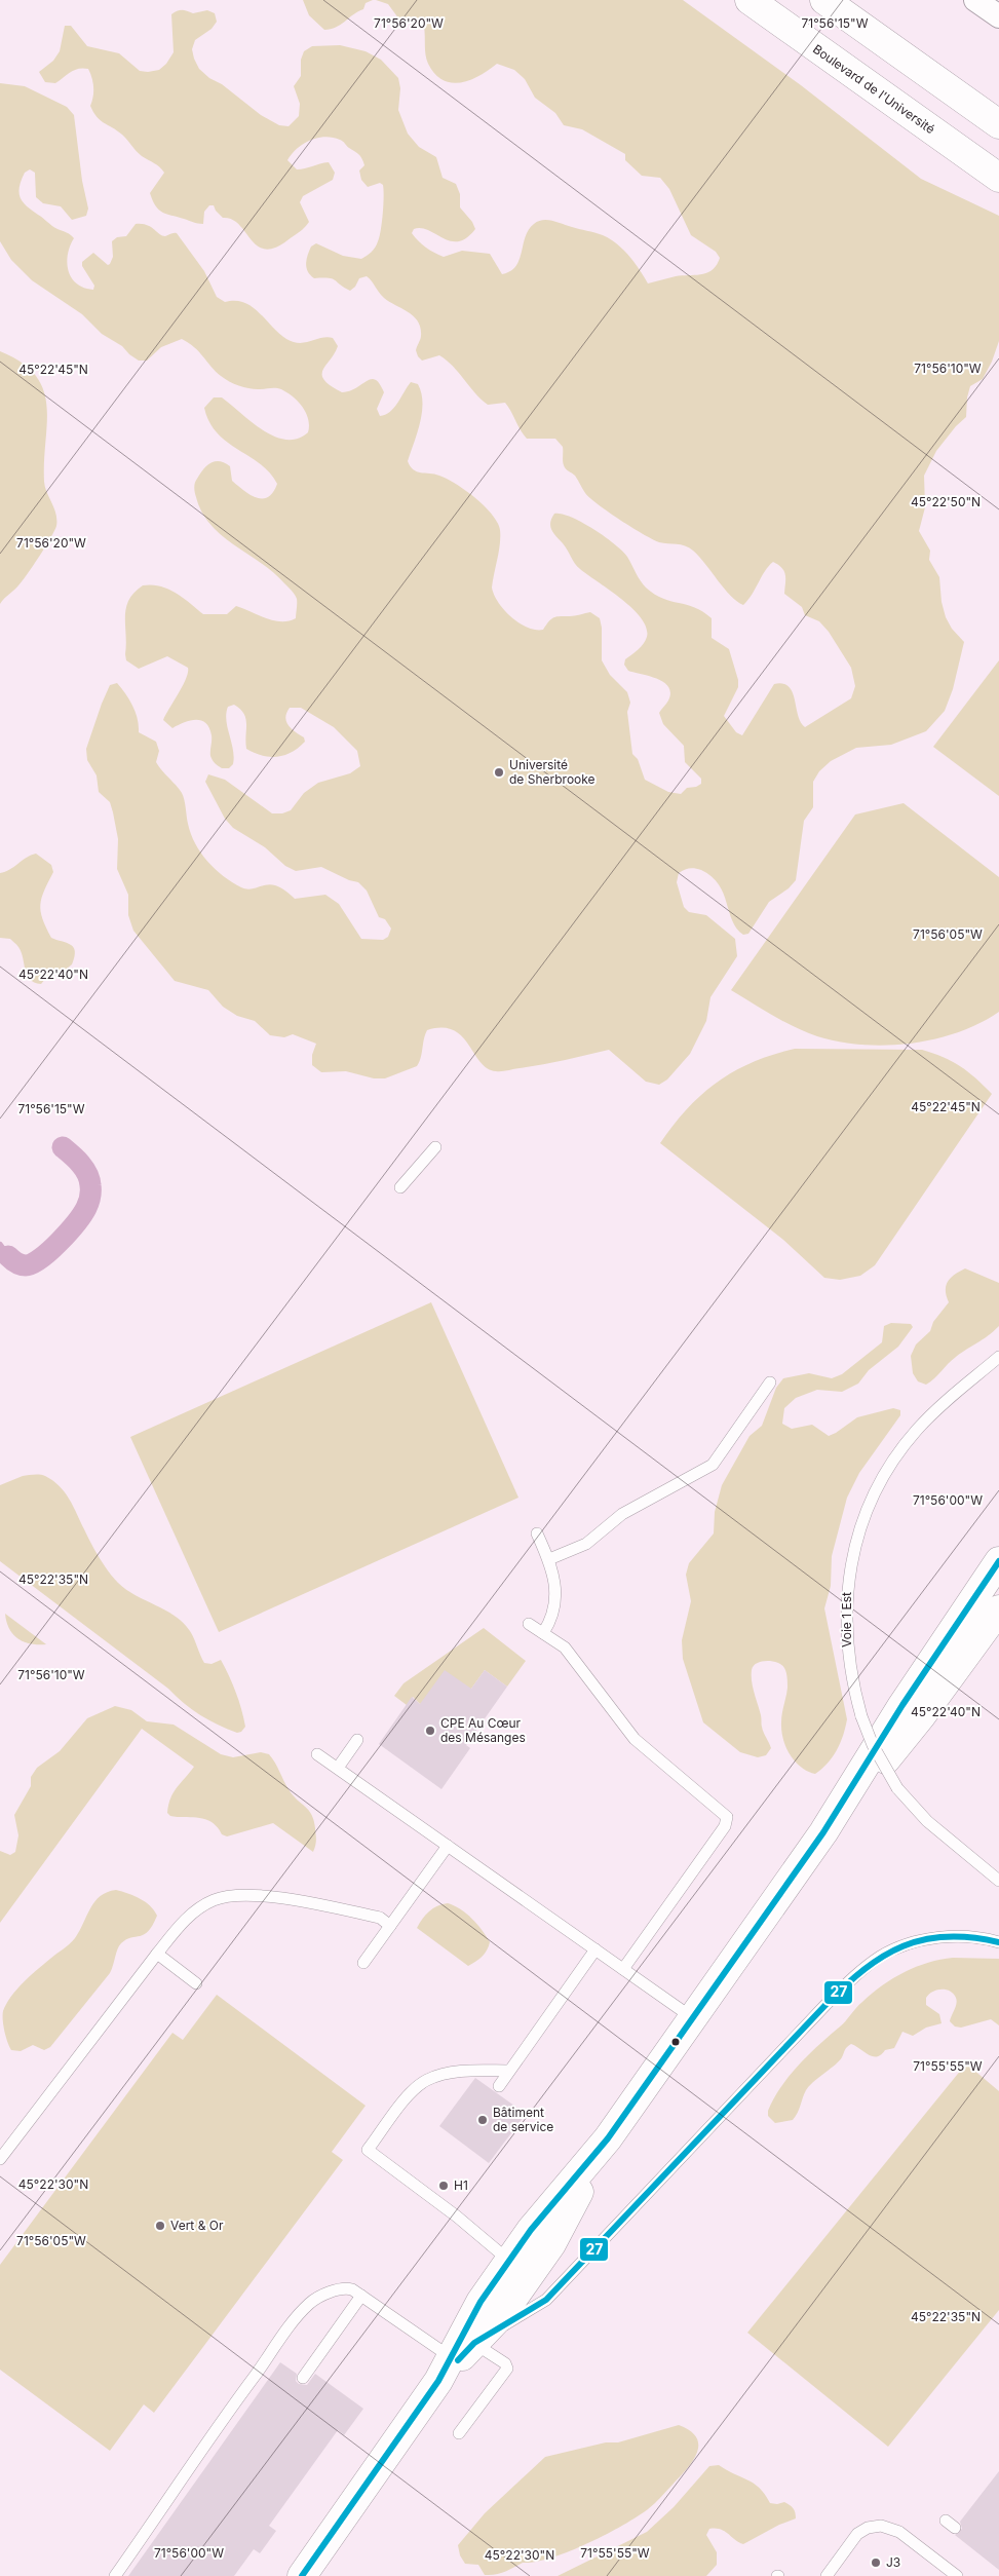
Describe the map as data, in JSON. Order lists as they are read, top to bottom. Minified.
{"streets":{"main road":["Boulevard de l'Université"],"lane":["Voie 1 Est"]},"places":["Université de Sherbrooke","CPE Au Cœur des Mésanges","Bâtiment de service","H1","Vert & Or","J3"],"lines":["transit line 27"],"coordinates":["71°56'20\"W","71°56'15\"W","71°56'10\"W","45°22'45\"N","45°22'50\"N","71°56'05\"W","45°22'40\"N","71°56'00\"W","45°22'35\"N","71°55'55\"W","45°22'30\"N"]}
